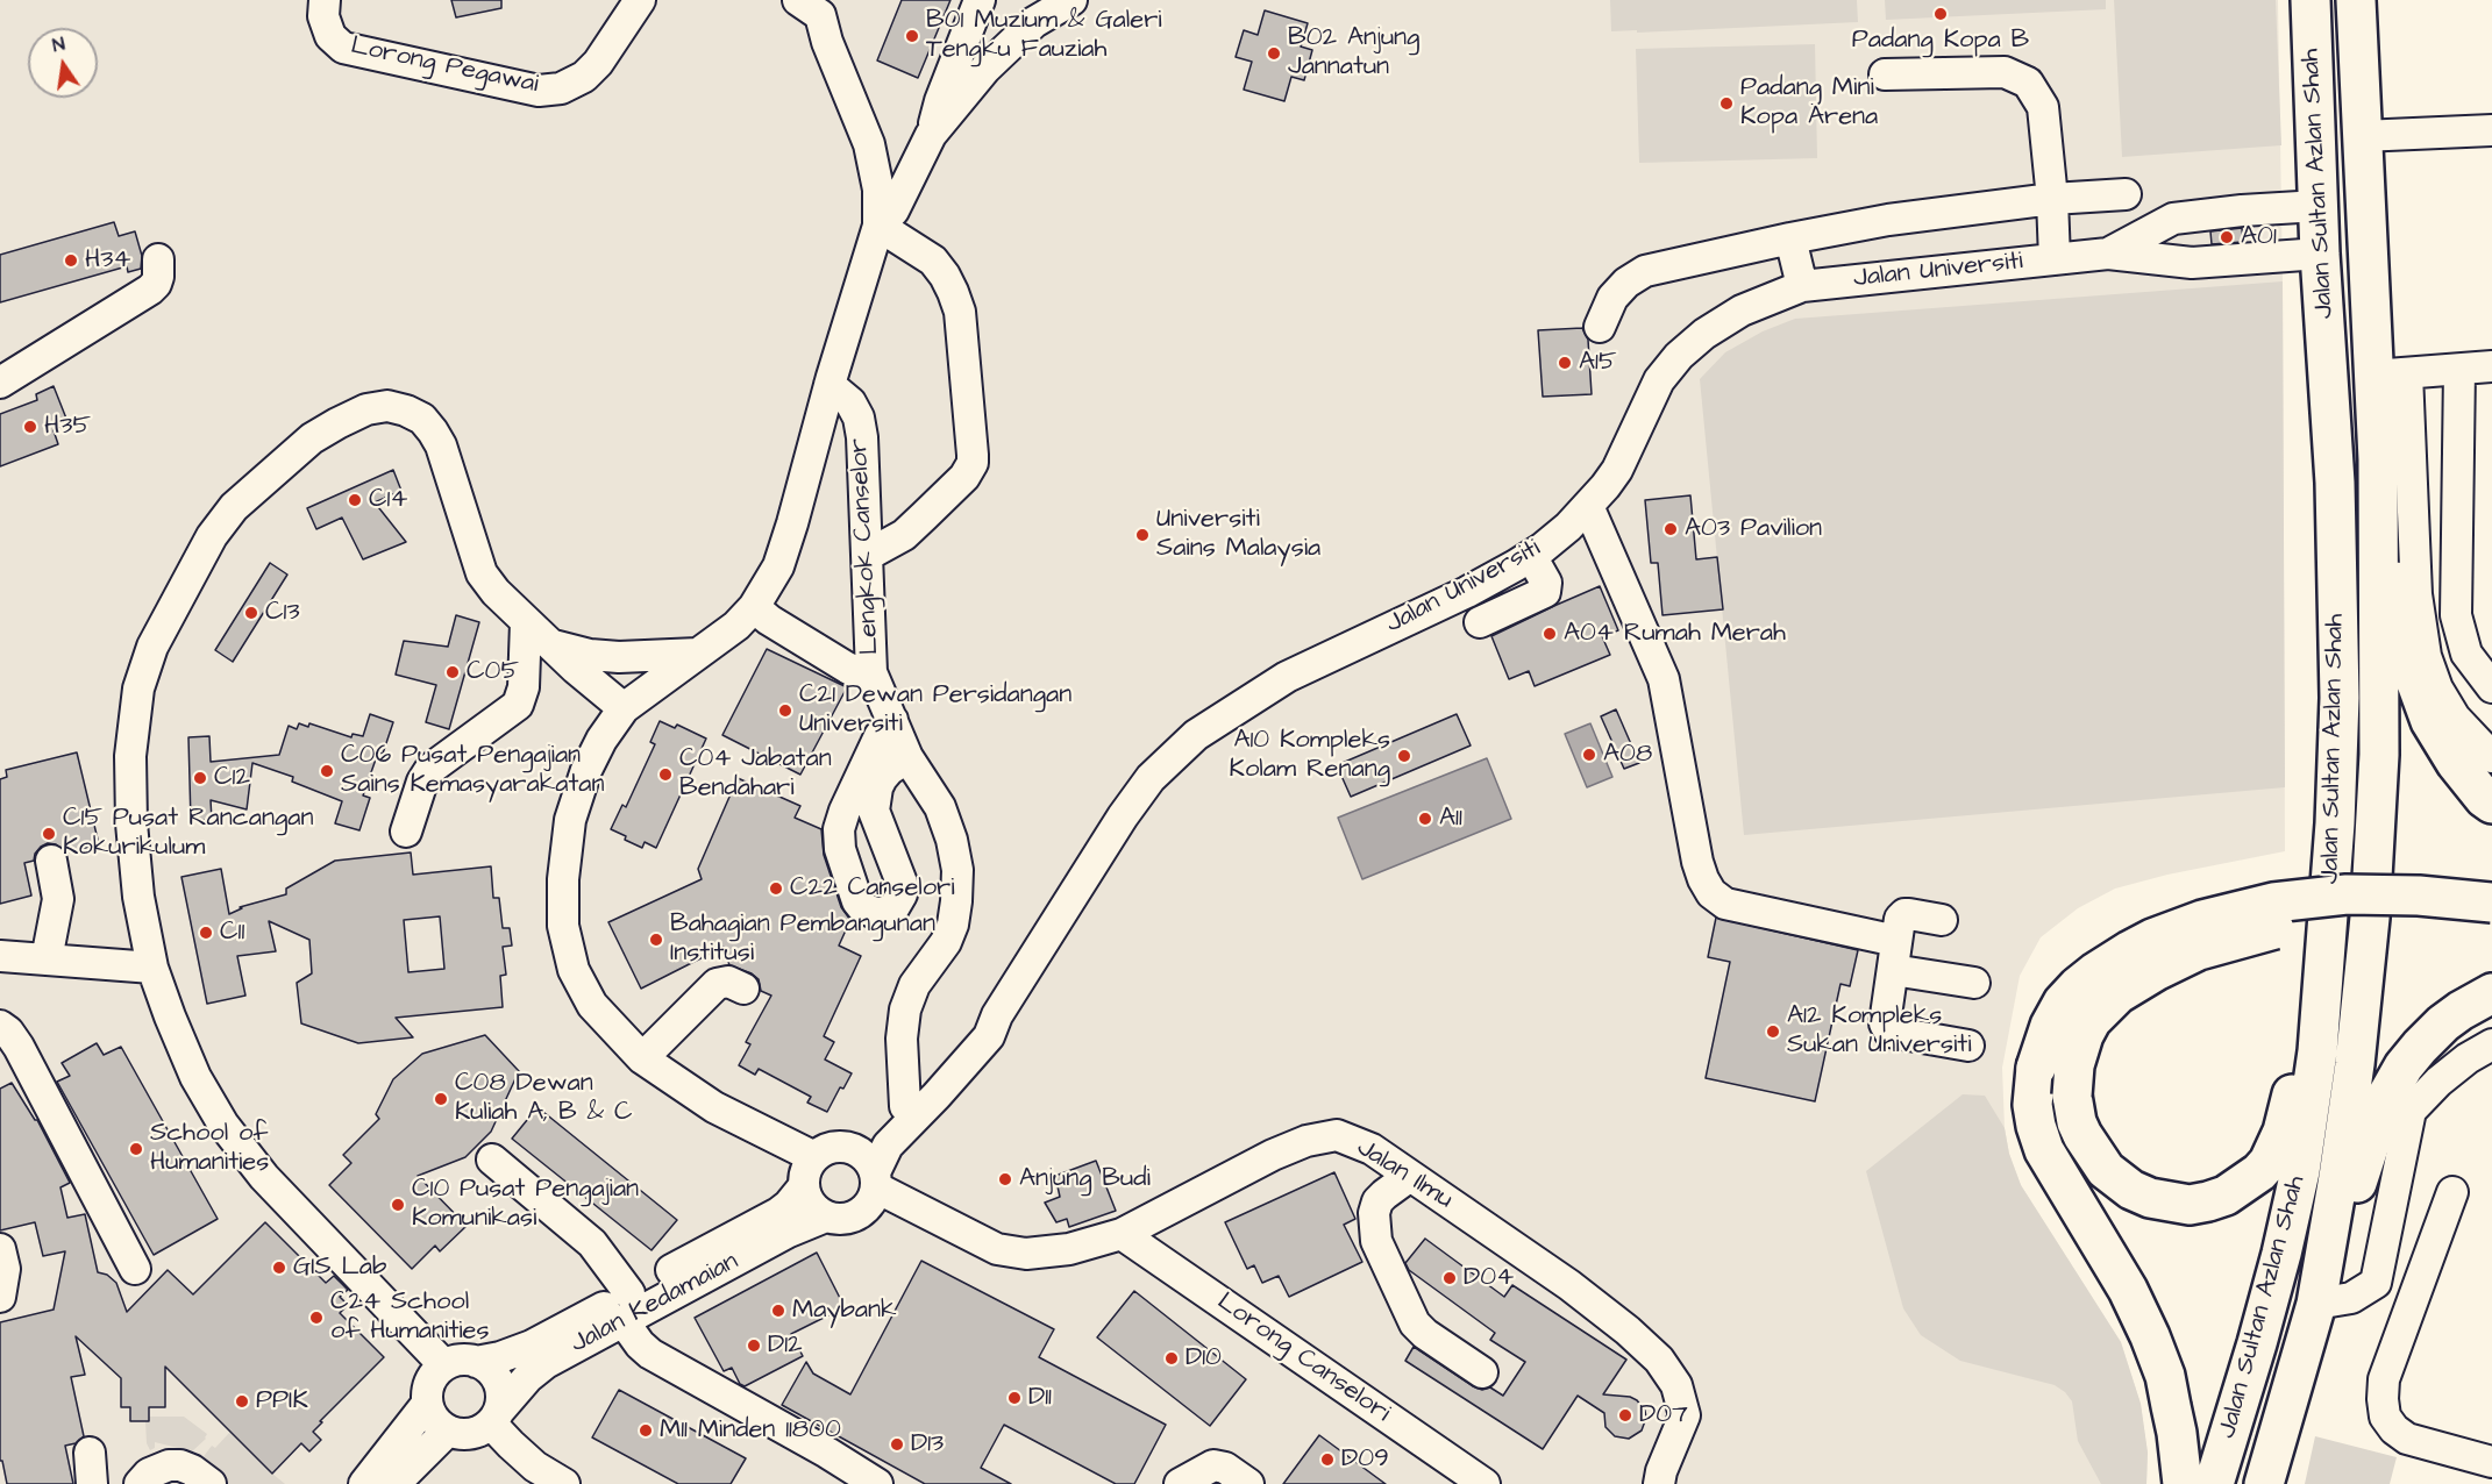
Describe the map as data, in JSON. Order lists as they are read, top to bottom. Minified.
{"streets":{"highway":["Jalan Sultan Azlan Shah"],"street":["Lorong Pegawai","Jalan Universiti","Lengkok Canselor","Jalan Ilmu","Jalan Kedamaian","Lorong Canselori"]},"crossings":[["Jalan Sultan Azlan Shah","Jalan Universiti"],["Jalan Universiti","Lengkok Canselor"],["Jalan Universiti","Jalan Ilmu"],["Jalan Universiti","Jalan Kedamaian"],["Jalan Ilmu","Jalan Kedamaian"],["Jalan Ilmu","Lorong Canselori"]],"places":["Padang Kopa B","B01 Muzium & Galeri Tengku Fauziah","B02 Anjung Jannatun","Padang Mini Kopa Arena","A01","H34","A15","H35","C14","A03 Pavilion","Universiti Sains Malaysia","C13","A04 Rumah Merah","C05","C21 Dewan Persidangan Universiti","A08","A10 Kompleks Kolam Renang","C06 Pusat Pengajian Sains Kemasyarakatan","C04 Jabatan Bendahari","C12","A11","C15 Pusat Rancangan Kokurikulum","C22 Canselori","C11","Bahagian Pembangunan Institusi","A12 Kompleks Sukan Universiti","C08 Dewan Kuliah A, B & C","School of Humanities","Anjung Budi","C10 Pusat Pengajian Komunikasi","GIS Lab","D04","Maybank","C24 School of Humanities","D12","D10","D11","PPIK","D07","M11 Minden 11800","D13","D09"],"north":"top"}
